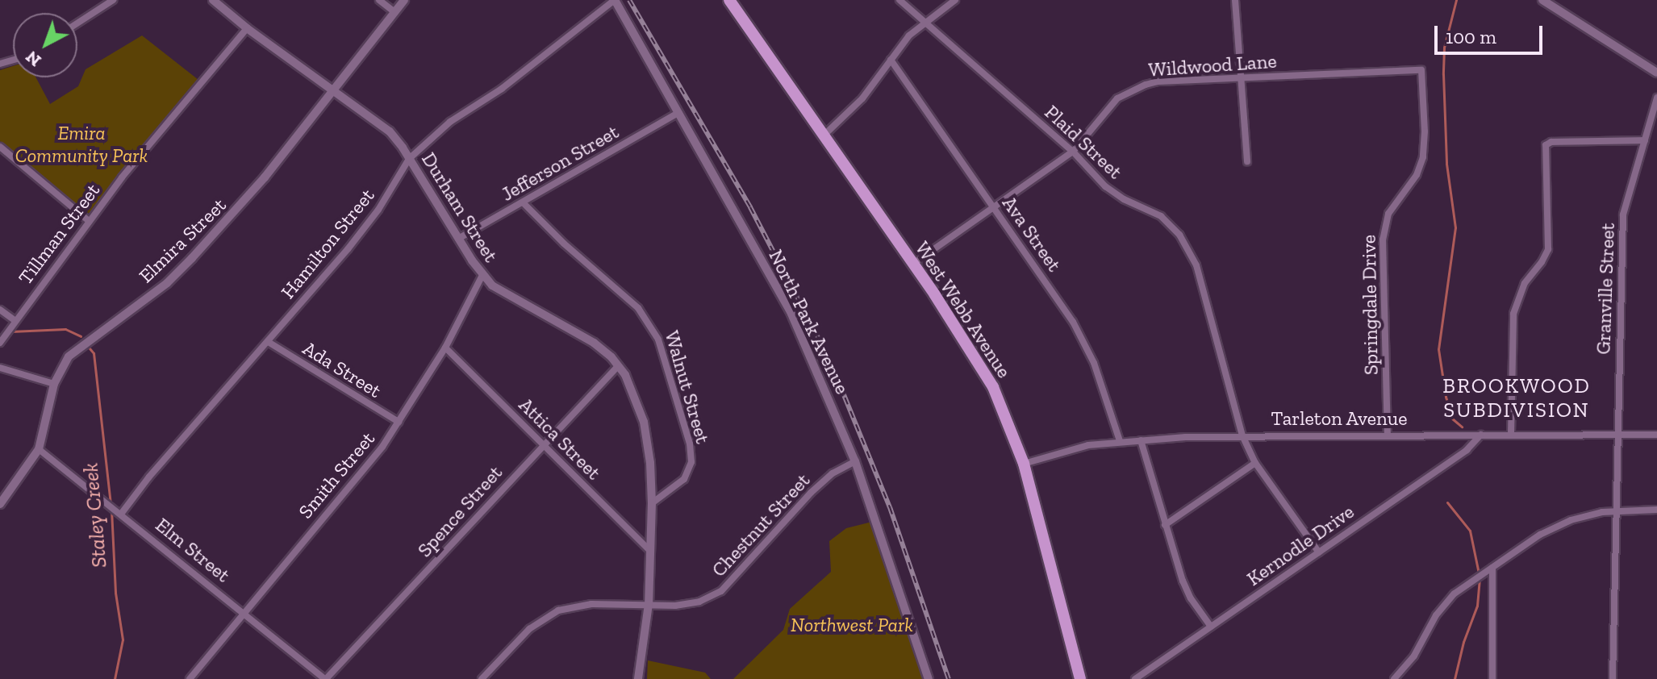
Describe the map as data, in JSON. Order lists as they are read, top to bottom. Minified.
{"streets":{"highway":["West Webb Avenue"],"street":["Wildwood Lane","Plaid Street","Jefferson Street","Durham Street","Tillman Street","Ava Street","Elmira Street","Hamilton Street","Granville Street","Springdale Drive","North Park Avenue","Ada Street","Walnut Street","Tarleton Avenue","Attica Street","Smith Street","Spence Street","Chestnut Street","Kernodle Drive","Elm Street"]},"crossings":[["Wildwood Lane","Plaid Street"],["Wildwood Lane","Ava Street"],["Wildwood Lane","Springdale Drive"],["Wildwood Lane","West Webb Avenue"],["Plaid Street","Tarleton Avenue"],["Plaid Street","Kernodle Drive"],["Jefferson Street","Durham Street"],["Jefferson Street","North Park Avenue"],["Jefferson Street","Walnut Street"],["Durham Street","Tillman Street"],["Durham Street","Elmira Street"],["Durham Street","Hamilton Street"],["Durham Street","Walnut Street"],["Durham Street","Attica Street"],["Durham Street","Smith Street"],["Durham Street","Spence Street"],["Durham Street","Chestnut Street"],["Ava Street","Tarleton Avenue"],["Elmira Street","Elm Street"],["Hamilton Street","North Park Avenue"],["Hamilton Street","Ada Street"],["Hamilton Street","Elm Street"],["Granville Street","Tarleton Avenue"],["Springdale Drive","Tarleton Avenue"],["West Webb Avenue","Tarleton Avenue"],["North Park Avenue","Chestnut Street"],["Ada Street","Smith Street"],["Tarleton Avenue","Kernodle Drive"],["Attica Street","Smith Street"],["Attica Street","Spence Street"],["Smith Street","Elm Street"],["Spence Street","Elm Street"]],"districts":["BROOKWOOD SUBDIVISION"],"water":["Staley Creek"],"parks":["Emira Community Park","Northwest Park"],"scale_bar":"100 m","north":"bottom left"}
